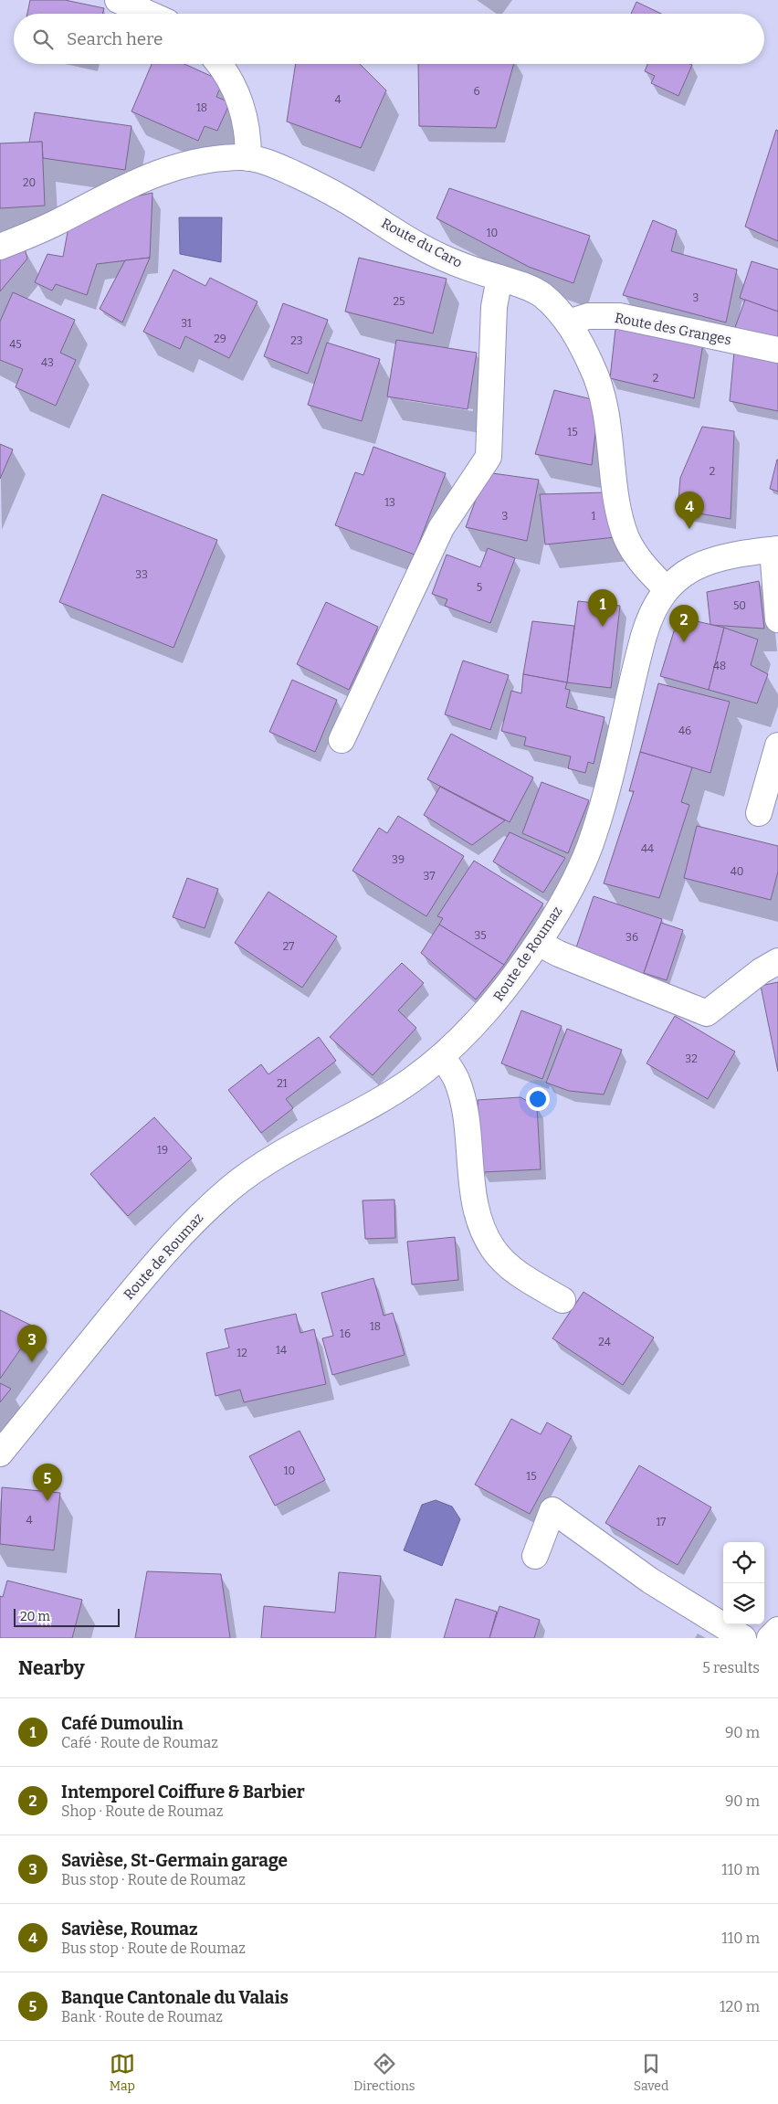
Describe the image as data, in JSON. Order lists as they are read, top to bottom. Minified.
{"streets":{"street":["Route du Caro","Route des Granges","Route de Roumaz"]},"crossings":[["Route du Caro","Route des Granges"],["Route du Caro","Route de Roumaz"]],"house_numbers":["6","4","18","20","10","3","25","31","29","23","45","43","2","15","2","13","3","1","33","5","50","48","46","44","39","40","37","35","36","27","32","21","19","18","16","24","14","12","10","15","4","17"],"scale_bar":"20 m","page":{"search":"Search here","pins":["4","1","2","3","5"],"scale":"20 m","heading":["Nearby","5 results"],"list":[{"mark":"1","name":"Café Dumoulin","note":"Café · Route de Roumaz","value":"90 m"},{"mark":"2","name":"Intemporel Coiffure & Barbier","note":"Shop · Route de Roumaz","value":"90 m"},{"mark":"3","name":"Savièse, St-Germain garage","note":"Bus stop · Route de Roumaz","value":"110 m"},{"mark":"4","name":"Savièse, Roumaz","note":"Bus stop · Route de Roumaz","value":"110 m"},{"mark":"5","name":"Banque Cantonale du Valais","note":"Bank · Route de Roumaz","value":"120 m"}],"nav":["Map","Directions","Saved"]}}
